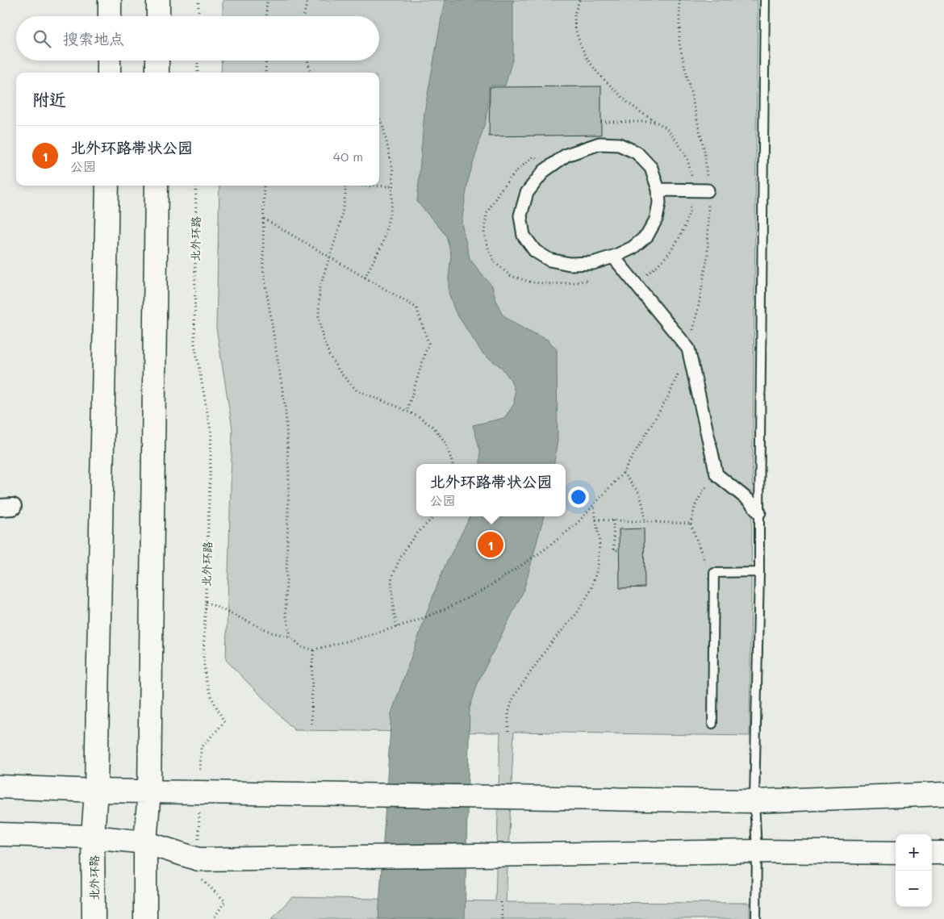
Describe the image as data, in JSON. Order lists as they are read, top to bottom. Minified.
{"streets":{"main road":["北外环路"]},"page":{"search":"搜索地点","heading":"附近","list":[{"mark":"1","name":"北外环路带状公园","note":"公园","value":"40 m"}],"popup":["北外环路带状公园","公园"],"pins":"1","map_buttons":["+","−"]}}
